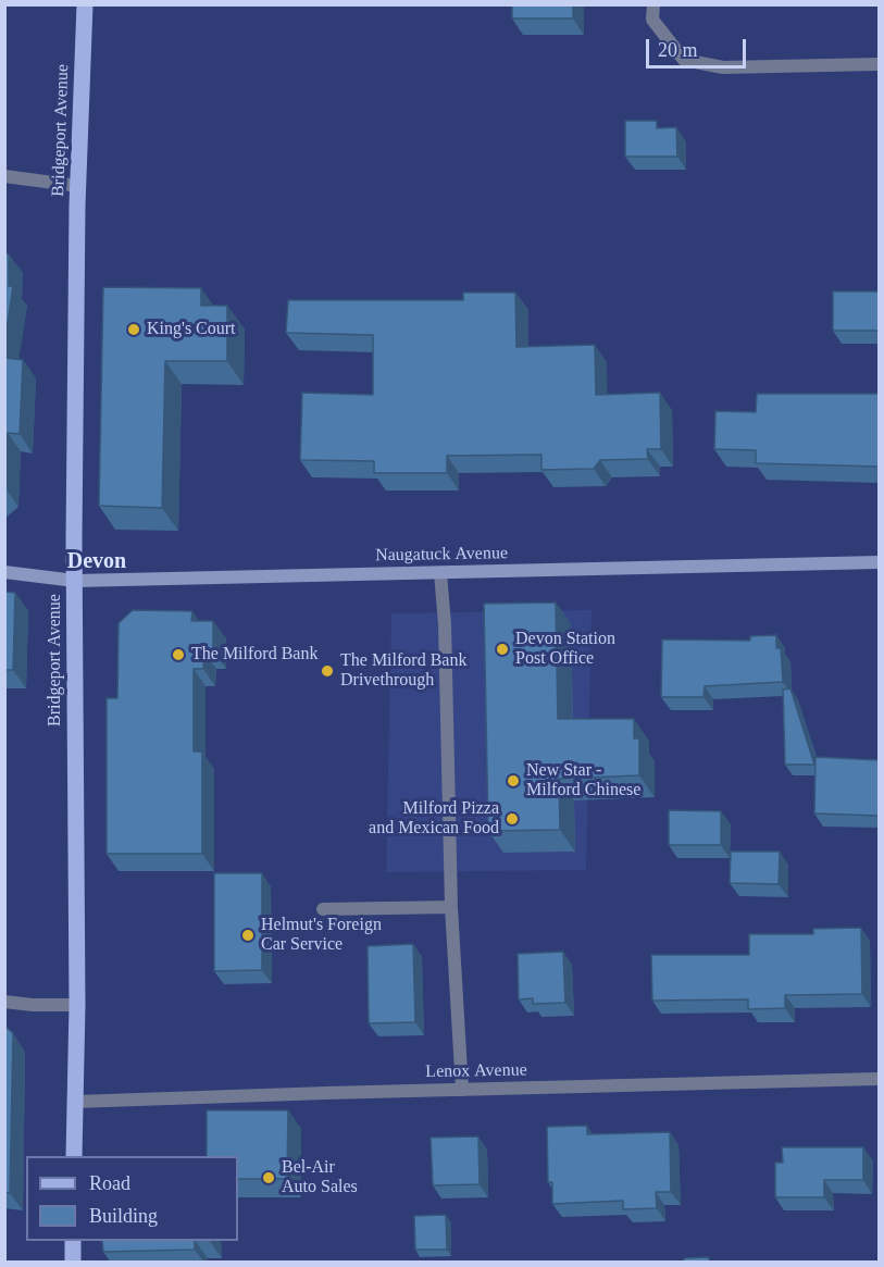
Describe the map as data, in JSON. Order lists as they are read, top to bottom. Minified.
{"streets":{"main road":["Bridgeport Avenue","Naugatuck Avenue"],"street":["Lenox Avenue"]},"crossings":[["Bridgeport Avenue","Naugatuck Avenue"],["Bridgeport Avenue","Lenox Avenue"]],"districts":["Devon"],"places":["King's Court","Devon Station Post Office","The Milford Bank","The Milford Bank Drivethrough","New Star - Milford Chinese","Milford Pizza and Mexican Food","Helmut's Foreign Car Service","Bel-Air Auto Sales"],"legend":["Road","Building"],"scale_bar":"20 m"}
